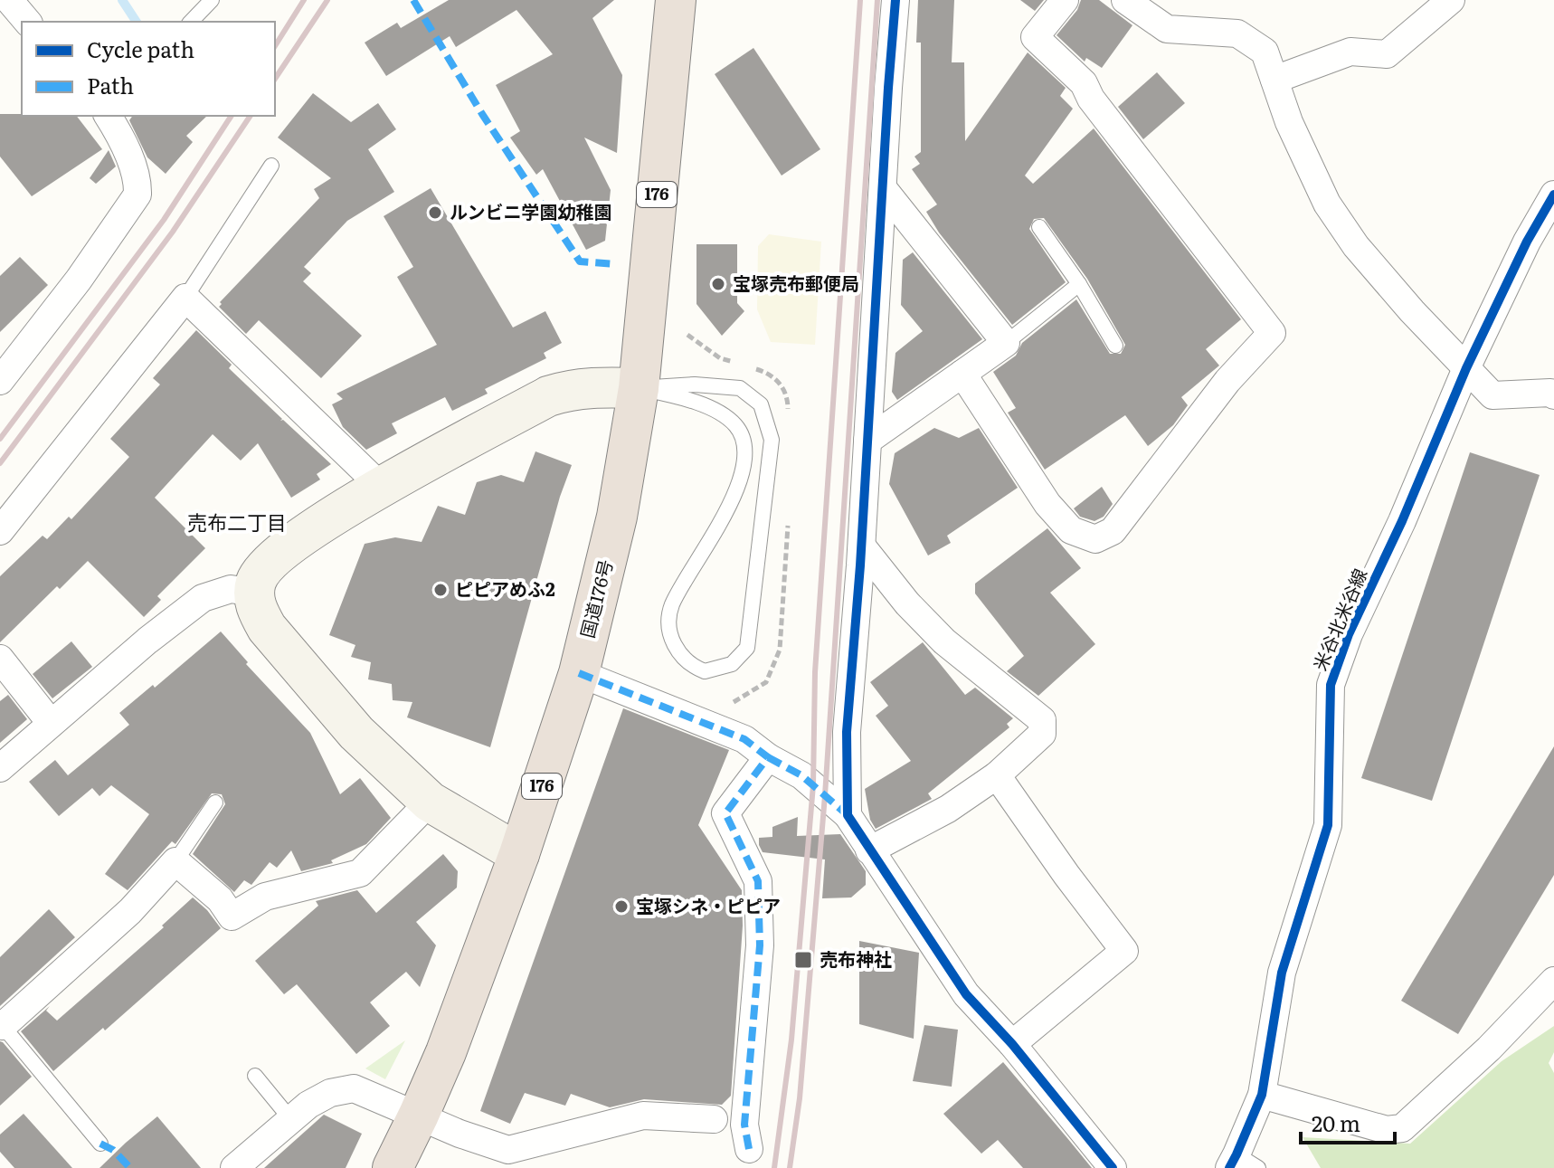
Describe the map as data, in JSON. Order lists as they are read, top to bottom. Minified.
{"streets":{"highway":["176","国道176号"],"street":["米谷北米谷線"]},"districts":["売布二丁目"],"places":{"other":["ルンビニ学園幼稚園","宝塚売布郵便局","ピピアめふ2","宝塚シネ・ピピア"],"transit":["売布神社"]},"legend":["Cycle path","Path"],"scale_bar":"20 m"}
